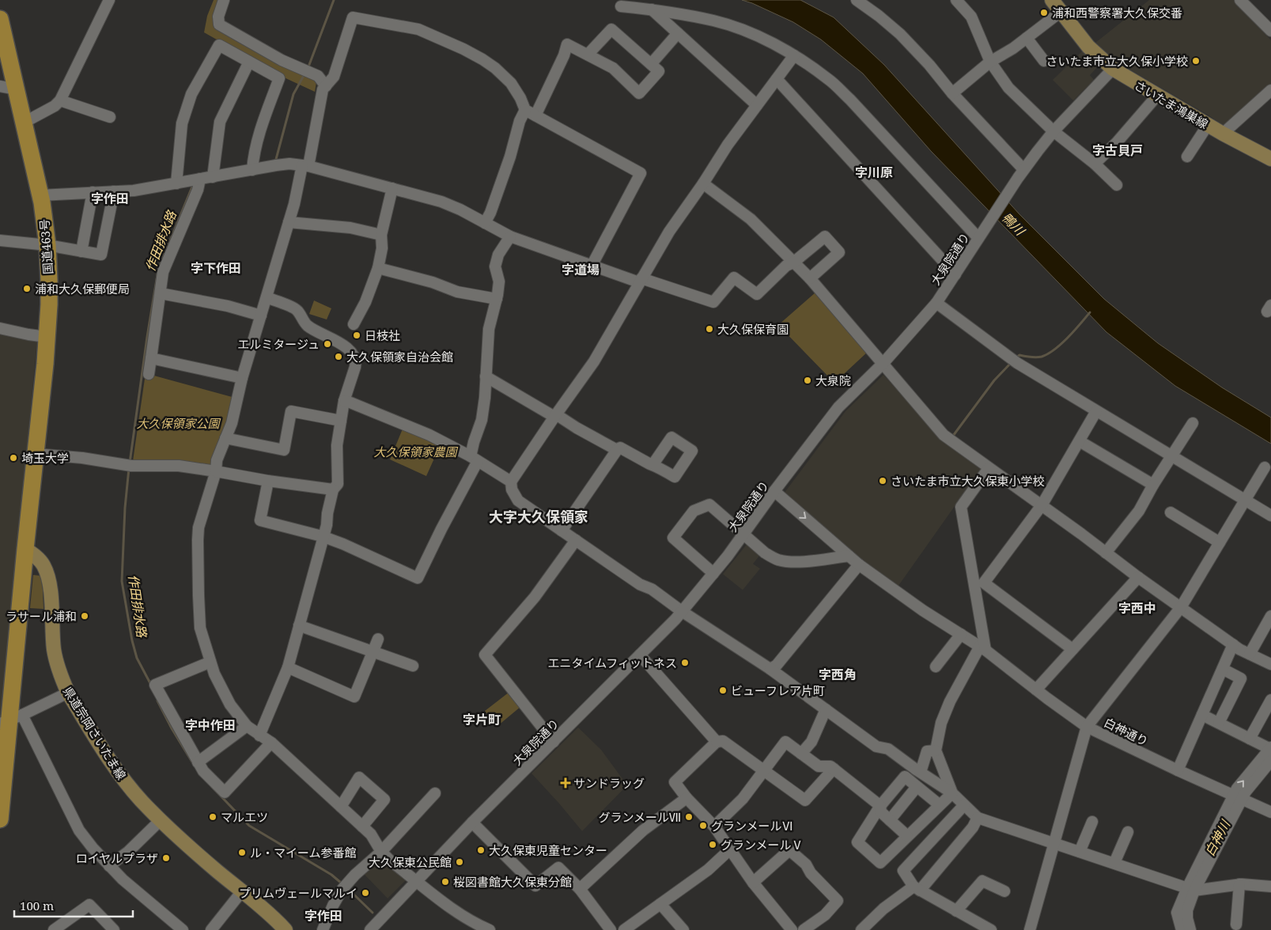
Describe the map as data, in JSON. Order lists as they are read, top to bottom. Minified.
{"streets":{"highway":["国道463号"],"main road":["さいたま鴻巣線","県道宗岡さいたま線"],"street":["大泉院通り","白神通り"]},"crossings":[["さいたま鴻巣線","大泉院通り"],["国道463号","県道宗岡さいたま線"],["大泉院通り","白神通り"]],"districts":["字古貝戸","字川原","字作田","字下作田","字道場","大字大久保領家","字西中","字西角","字片町","字中作田","字作田"],"water":["鴨川","作田排水路","白神川"],"parks":["大久保領家公園","大久保領家農園"],"places":{"other":["浦和西警察署大久保交番","さいたま市立大久保小学校","浦和大久保郵便局","大久保保育園","日枝社","エルミタージュ","大久保領家自治会館","大泉院","埼玉大学","さいたま市立大久保東小学校","ラサール浦和","エニタイムフィットネス","ビューフレア片町","マルエツ","グランメールⅦ","グランメールⅥ","グランメールⅤ","大久保東児童センター","ル・マイーム参番館","ロイヤルプラザ","大久保東公民館","桜図書館大久保東分館","プリムヴェールマルイ"],"health":["サンドラッグ"]},"scale_bar":"100 m"}
